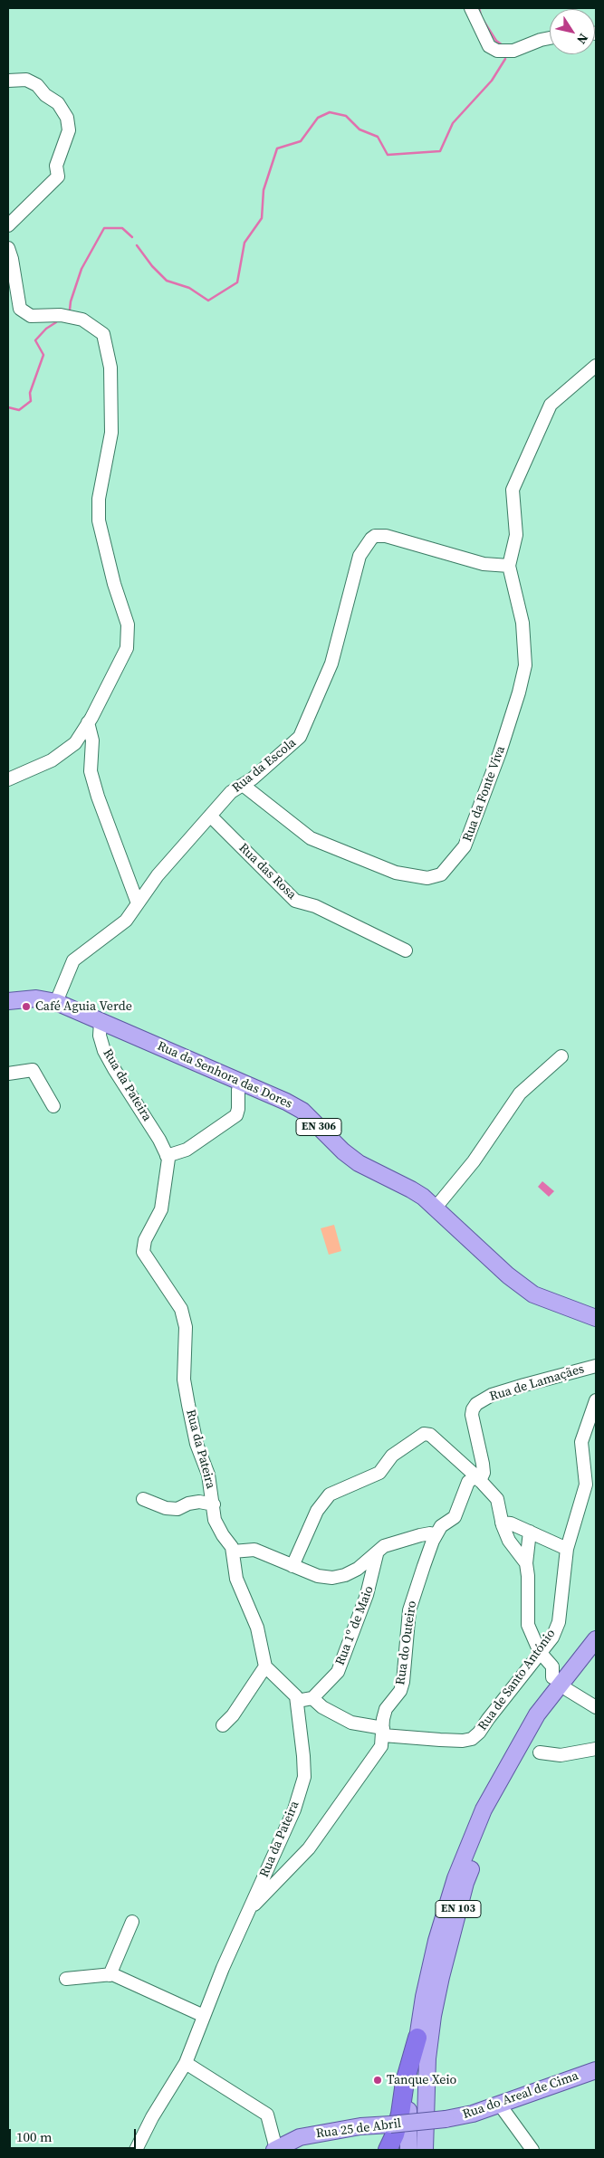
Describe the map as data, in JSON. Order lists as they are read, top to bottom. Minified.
{"streets":{"main road":["Rua da Senhora das Dores","EN 306","EN 103","Rua do Areal de Cima","Rua 25 de Abril"],"street":["Rua da Escola","Rua da Fonte Viva","Rua das Rosa","Rua da Pateira","Rua de Lamaçães","Rua 1º de Maio","Rua do Outeiro","Rua de Santo António"]},"crossings":[["Rua da Escola","Rua da Fonte Viva"],["Rua da Escola","Rua das Rosa"],["Rua da Escola","Rua da Senhora das Dores"],["Rua da Senhora das Dores","Rua da Pateira"],["Rua da Pateira","Rua do Outeiro"],["Rua de Lamaçães","Rua do Outeiro"],["Rua do Outeiro","Rua de Santo António"],["Rua do Areal de Cima","Rua 25 de Abril"]],"places":["Café Aguia Verde","Tanque Xeio"],"scale_bar":"100 m","north":"bottom right"}
